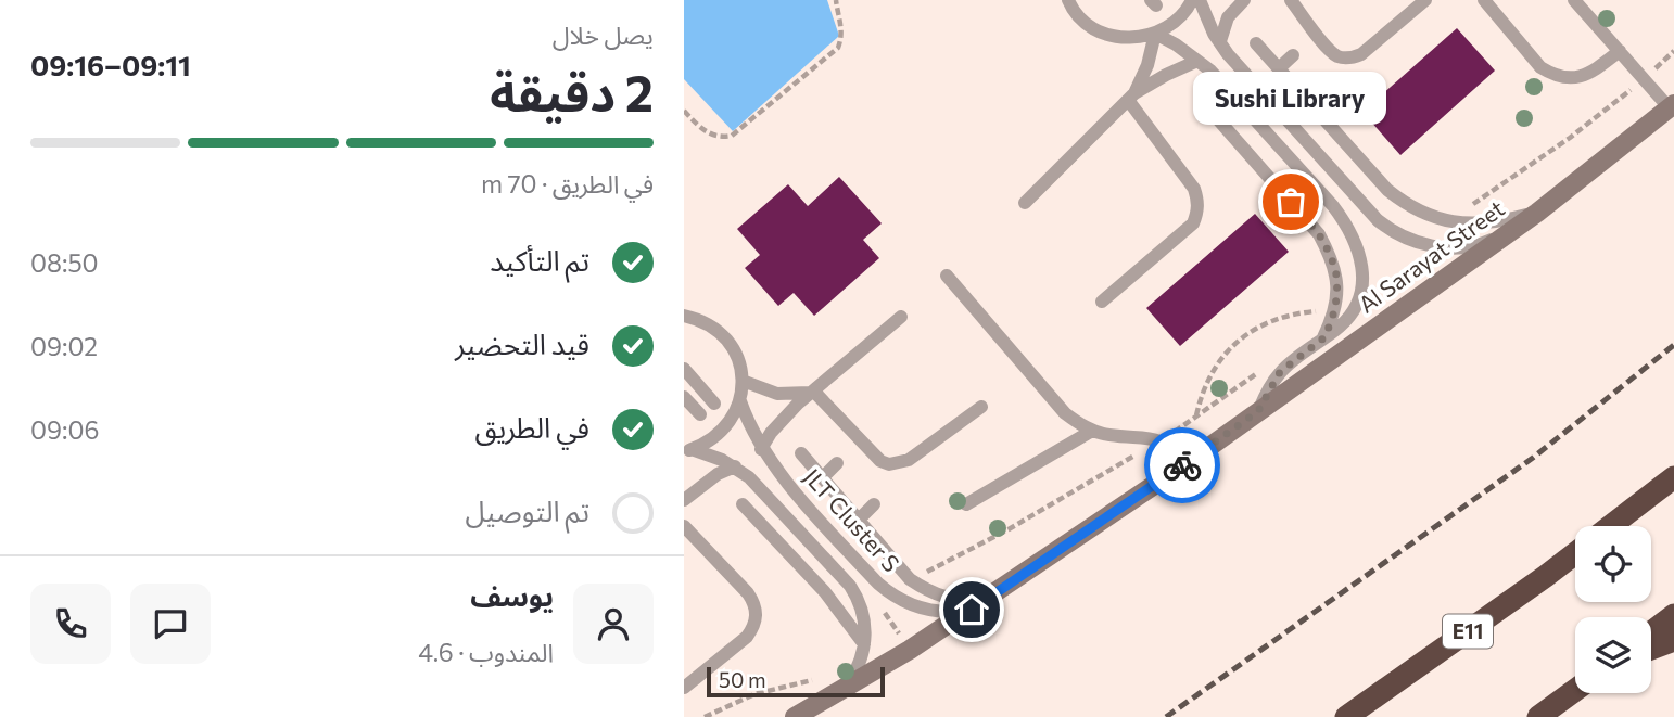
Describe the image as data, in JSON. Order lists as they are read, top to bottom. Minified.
{"streets":{"highway":["E11"],"main road":["Al Sarayat Street"],"lane":["JLT Cluster S"]},"crossings":[["Al Sarayat Street","JLT Cluster S"]],"places":["Sushi Library"],"scale_bar":"50 m","page":{"heading":["2 دقيقة","يصل خلال","09:11–09:16"],"panel":["يوسف","المندوب · 4.6"],"bubble":"Sushi Library","bar":"في الطريق · 70 m","list":[["تم التأكيد","08:50"],["قيد التحضير","09:02"],["في الطريق","09:06"],"تم التوصيل"],"scale":"50 m"}}
